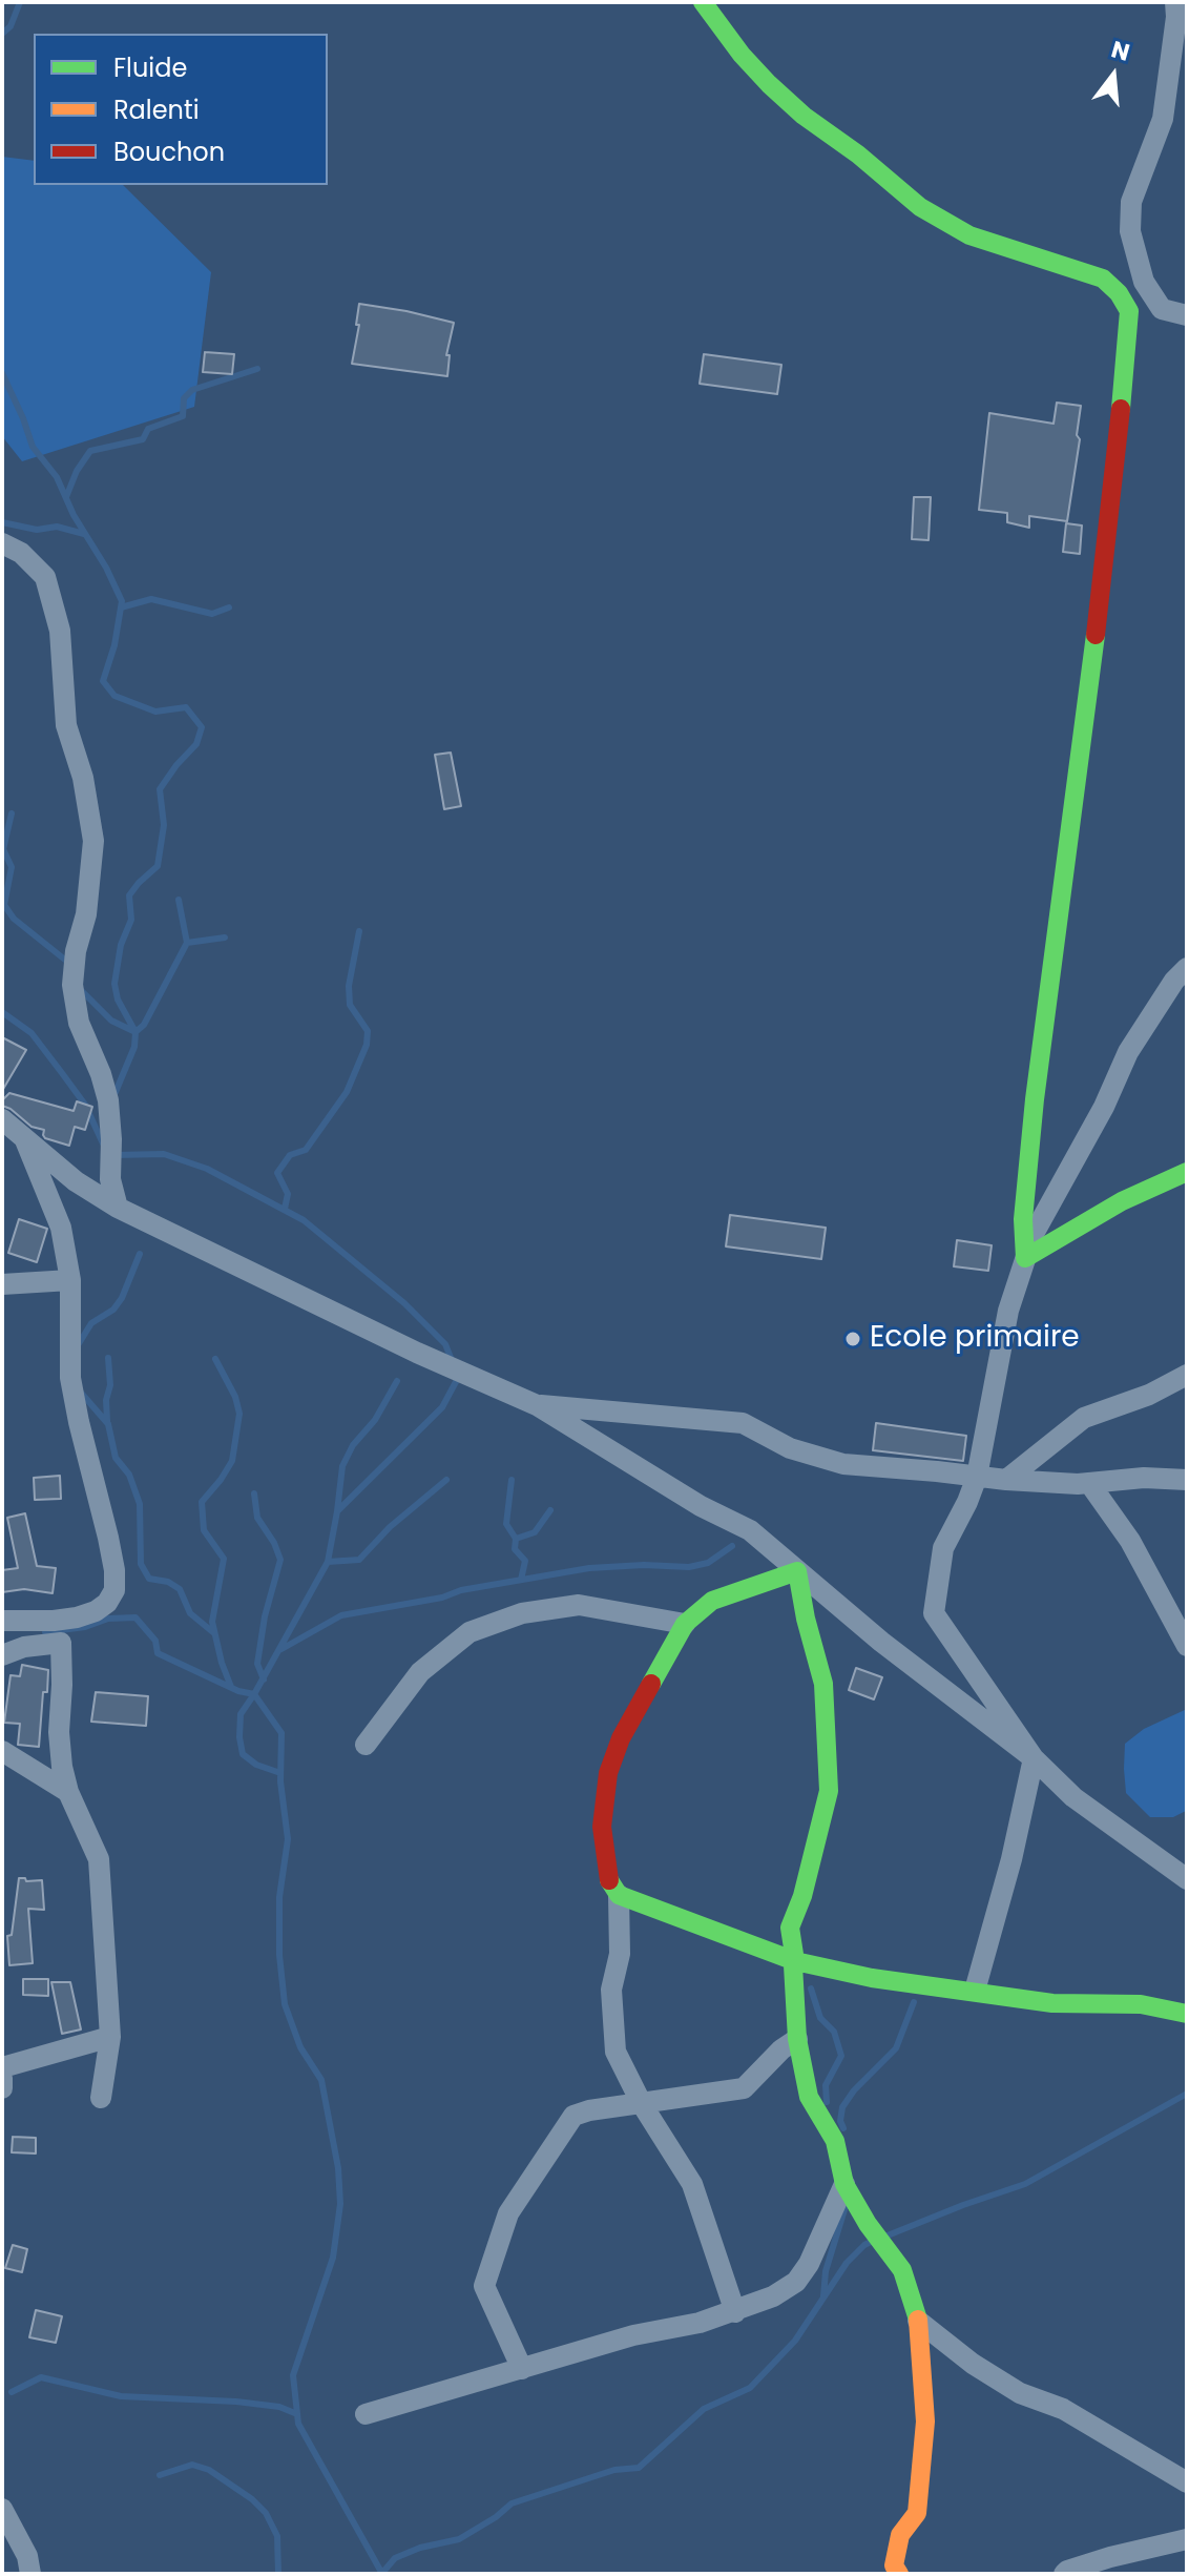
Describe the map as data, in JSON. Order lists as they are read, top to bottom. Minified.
{"places":["Ecole primaire"],"legend":["Fluide","Ralenti","Bouchon"],"north":"top"}
